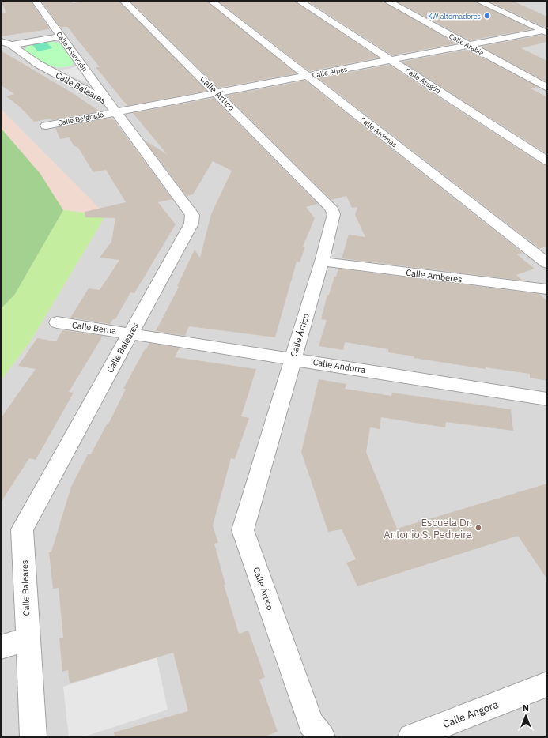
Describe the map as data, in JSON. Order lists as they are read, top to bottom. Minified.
{"streets":{"street":["Calle Arabia","Calle Asunción","Calle Alpes","Calle Aragón","Calle Baleares","Calle Ártico","Calle Belgrado","Calle Ardenas","Calle Amberes","Calle Berna","Calle Andorra","Calle Angora"]},"crossings":[["Calle Arabia","Calle Alpes"],["Calle Asunción","Calle Alpes"],["Calle Asunción","Calle Baleares"],["Calle Asunción","Calle Belgrado"],["Calle Alpes","Calle Aragón"],["Calle Alpes","Calle Baleares"],["Calle Alpes","Calle Ártico"],["Calle Alpes","Calle Belgrado"],["Calle Alpes","Calle Ardenas"],["Calle Baleares","Calle Belgrado"],["Calle Baleares","Calle Berna"],["Calle Baleares","Calle Andorra"],["Calle Ártico","Calle Amberes"],["Calle Ártico","Calle Andorra"],["Calle Berna","Calle Andorra"]],"places":["KW alternadores","Escuela Dr. Antonio S. Pedreira"],"north":"top"}
